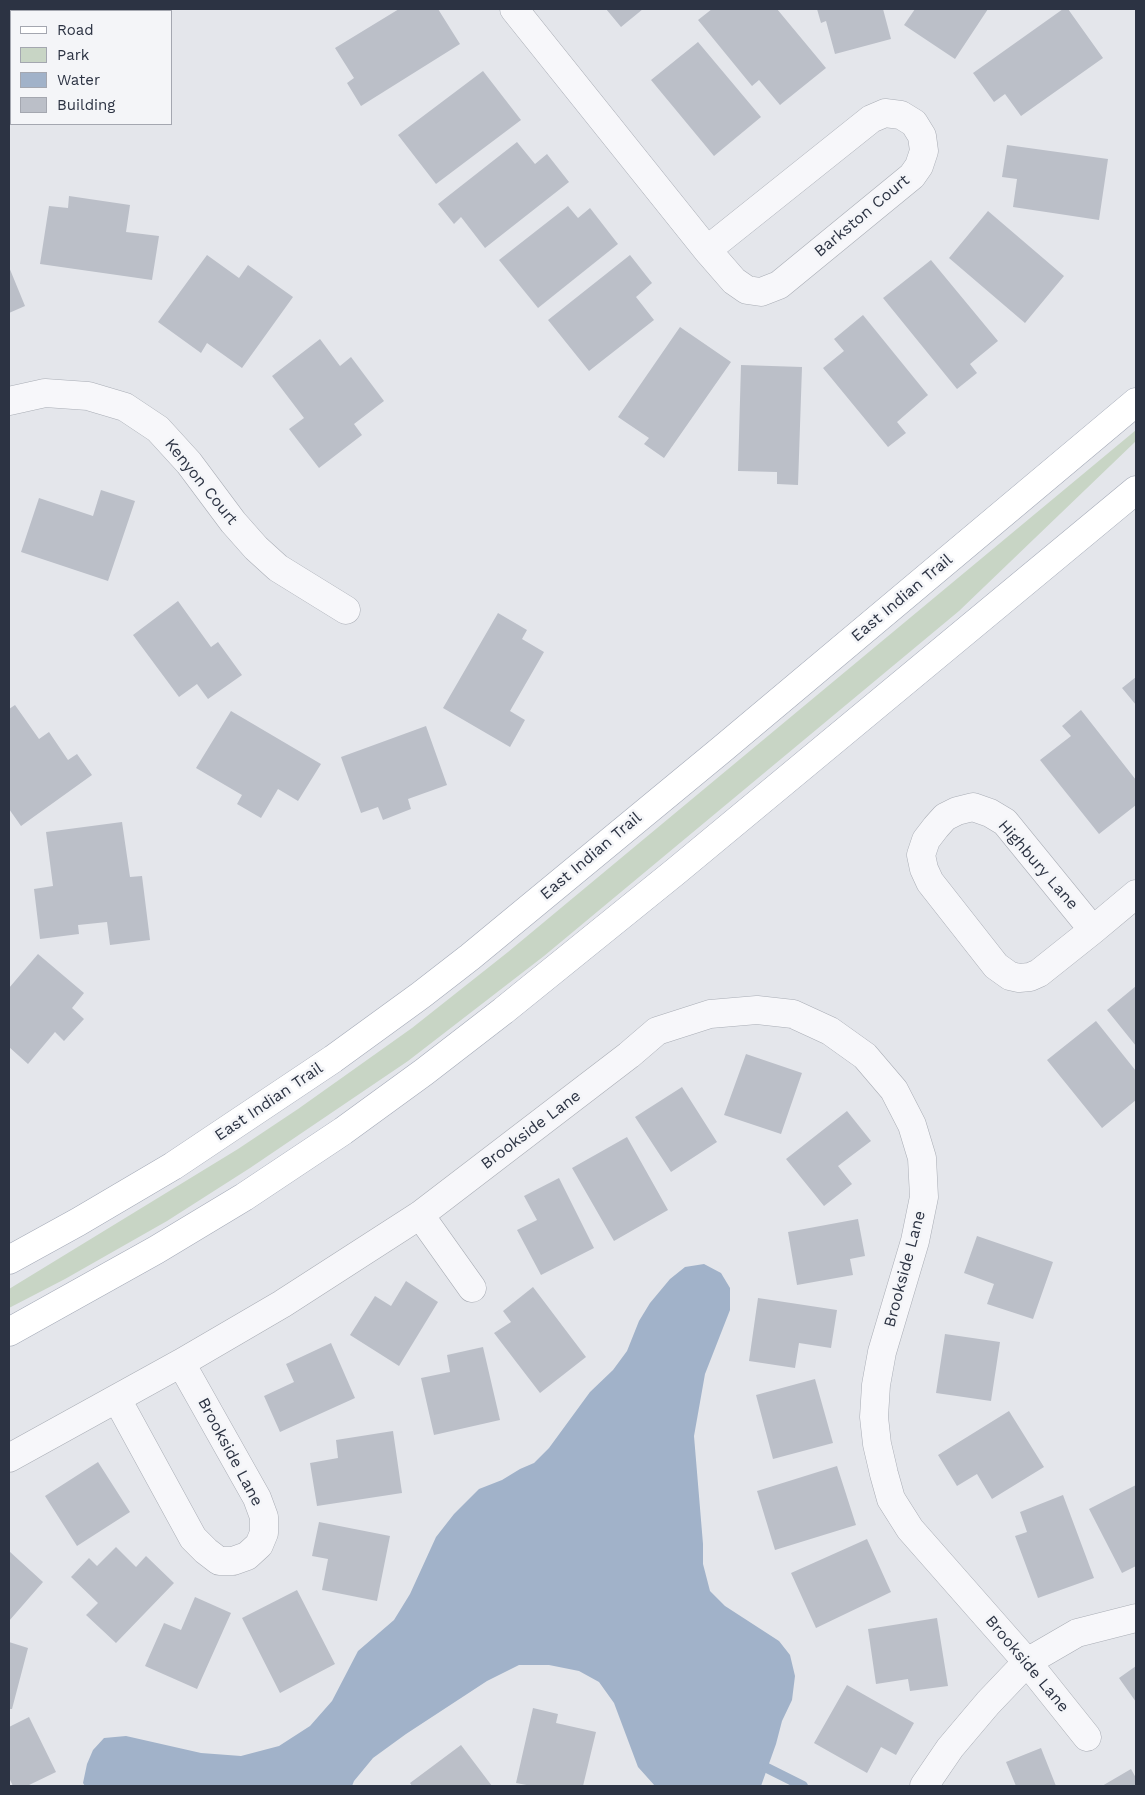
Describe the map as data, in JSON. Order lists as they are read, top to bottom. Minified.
{"streets":{"main road":["East Indian Trail"],"street":["Barkston Court","Kenyon Court","Highbury Lane","Brookside Lane"]},"legend":["Road","Park","Water","Building"]}
